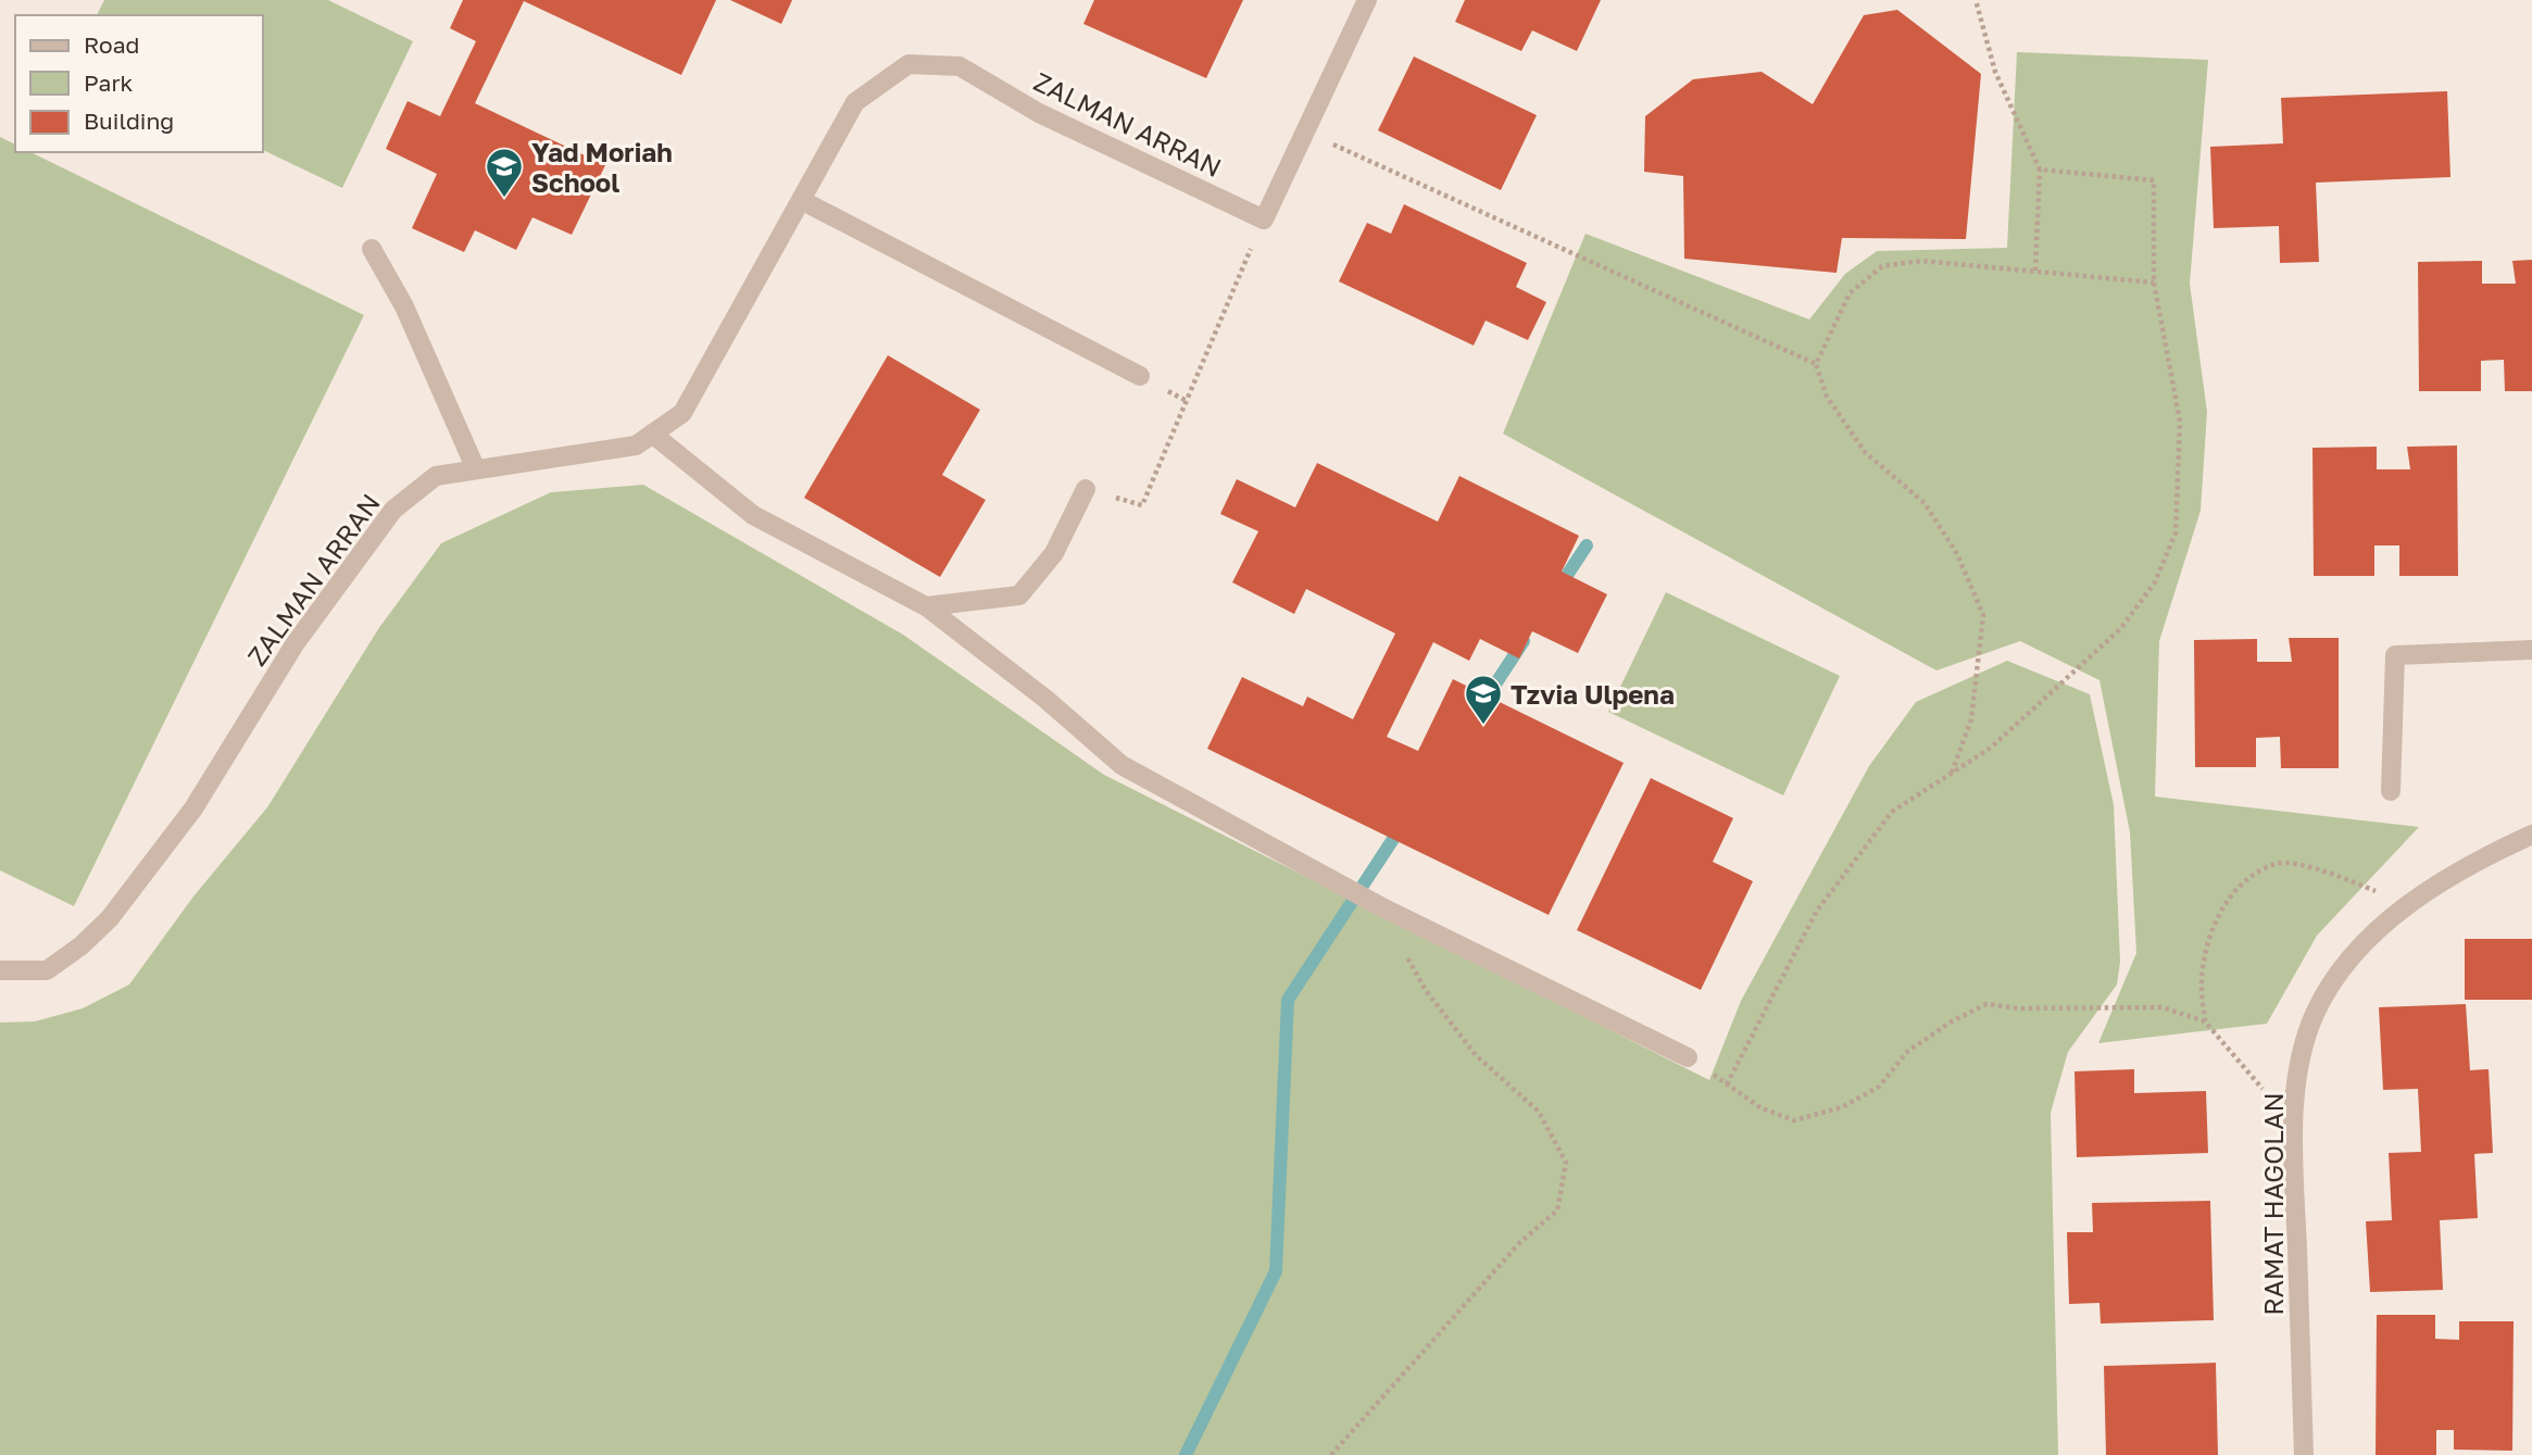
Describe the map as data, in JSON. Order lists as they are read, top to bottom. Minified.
{"streets":{"street":["ZALMAN ARRAN","RAMAT HAGOLAN"]},"places":{"school or university":["Yad Moriah School","Tzvia Ulpena"]},"legend":["Road","Park","Building"]}
